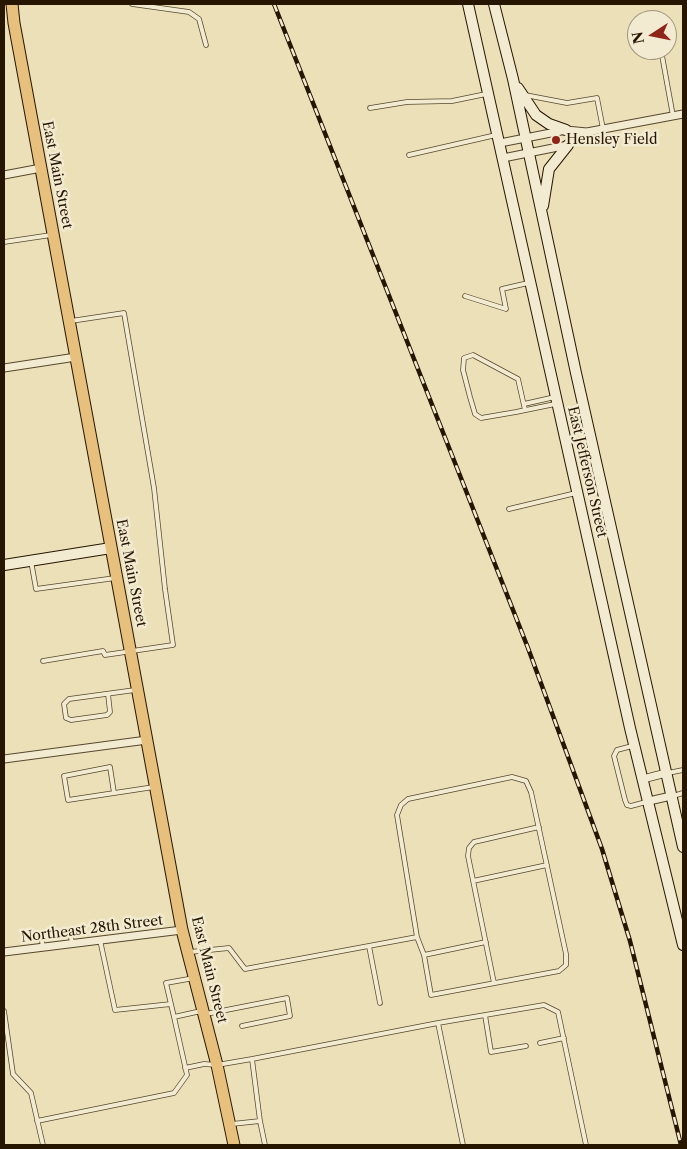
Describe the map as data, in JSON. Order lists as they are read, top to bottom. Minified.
{"streets":{"main road":["East Main Street","East Jefferson Street"],"street":["Northeast 28th Street"]},"crossings":[["East Main Street","Northeast 28th Street"]],"places":["Hensley Field"],"north":"left"}
